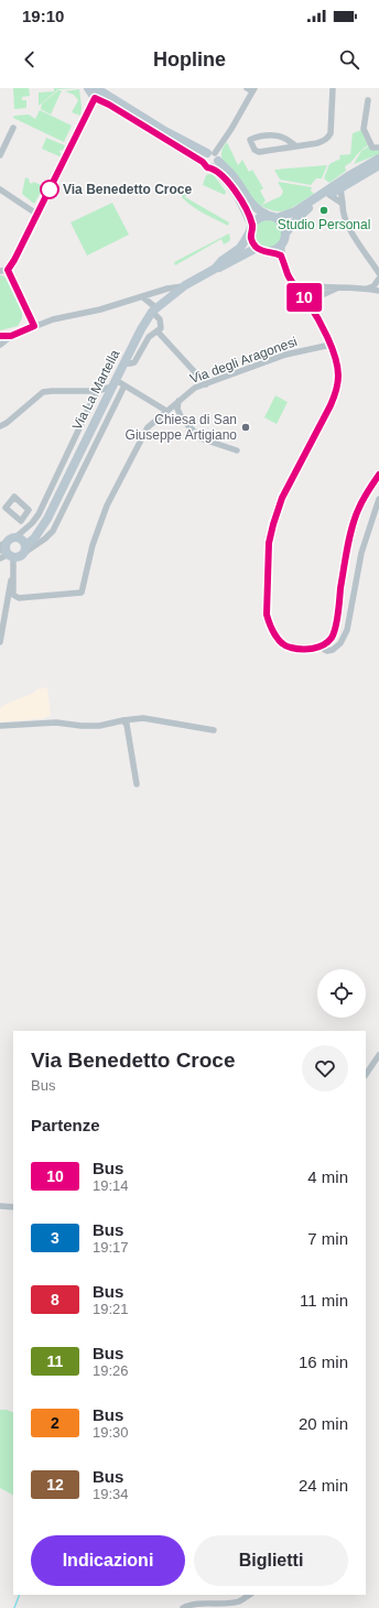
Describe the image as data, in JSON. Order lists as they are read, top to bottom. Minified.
{"streets":{"street":["Via degli Aragonesi","Via La Martella"]},"crossings":[["Via degli Aragonesi","Via La Martella"]],"places":["Via Benedetto Croce","Studio Personal","Chiesa di San Giuseppe Artigiano"],"lines":["bus line 10"],"page":{"status":"19:10","header":"Hopline","on_map":"10","heading":[["Via Benedetto Croce","Bus"],"Partenze"],"list":[{"mark":"10","name":"Bus","note":"19:14","value":"4 min"},{"mark":"3","name":"Bus","note":"19:17","value":"7 min"},{"mark":"8","name":"Bus","note":"19:21","value":"11 min"},{"mark":"11","name":"Bus","note":"19:26","value":"16 min"},{"mark":"2","name":"Bus","note":"19:30","value":"20 min"},{"mark":"12","name":"Bus","note":"19:34","value":"24 min"}],"buttons":["Indicazioni","Biglietti"]}}
